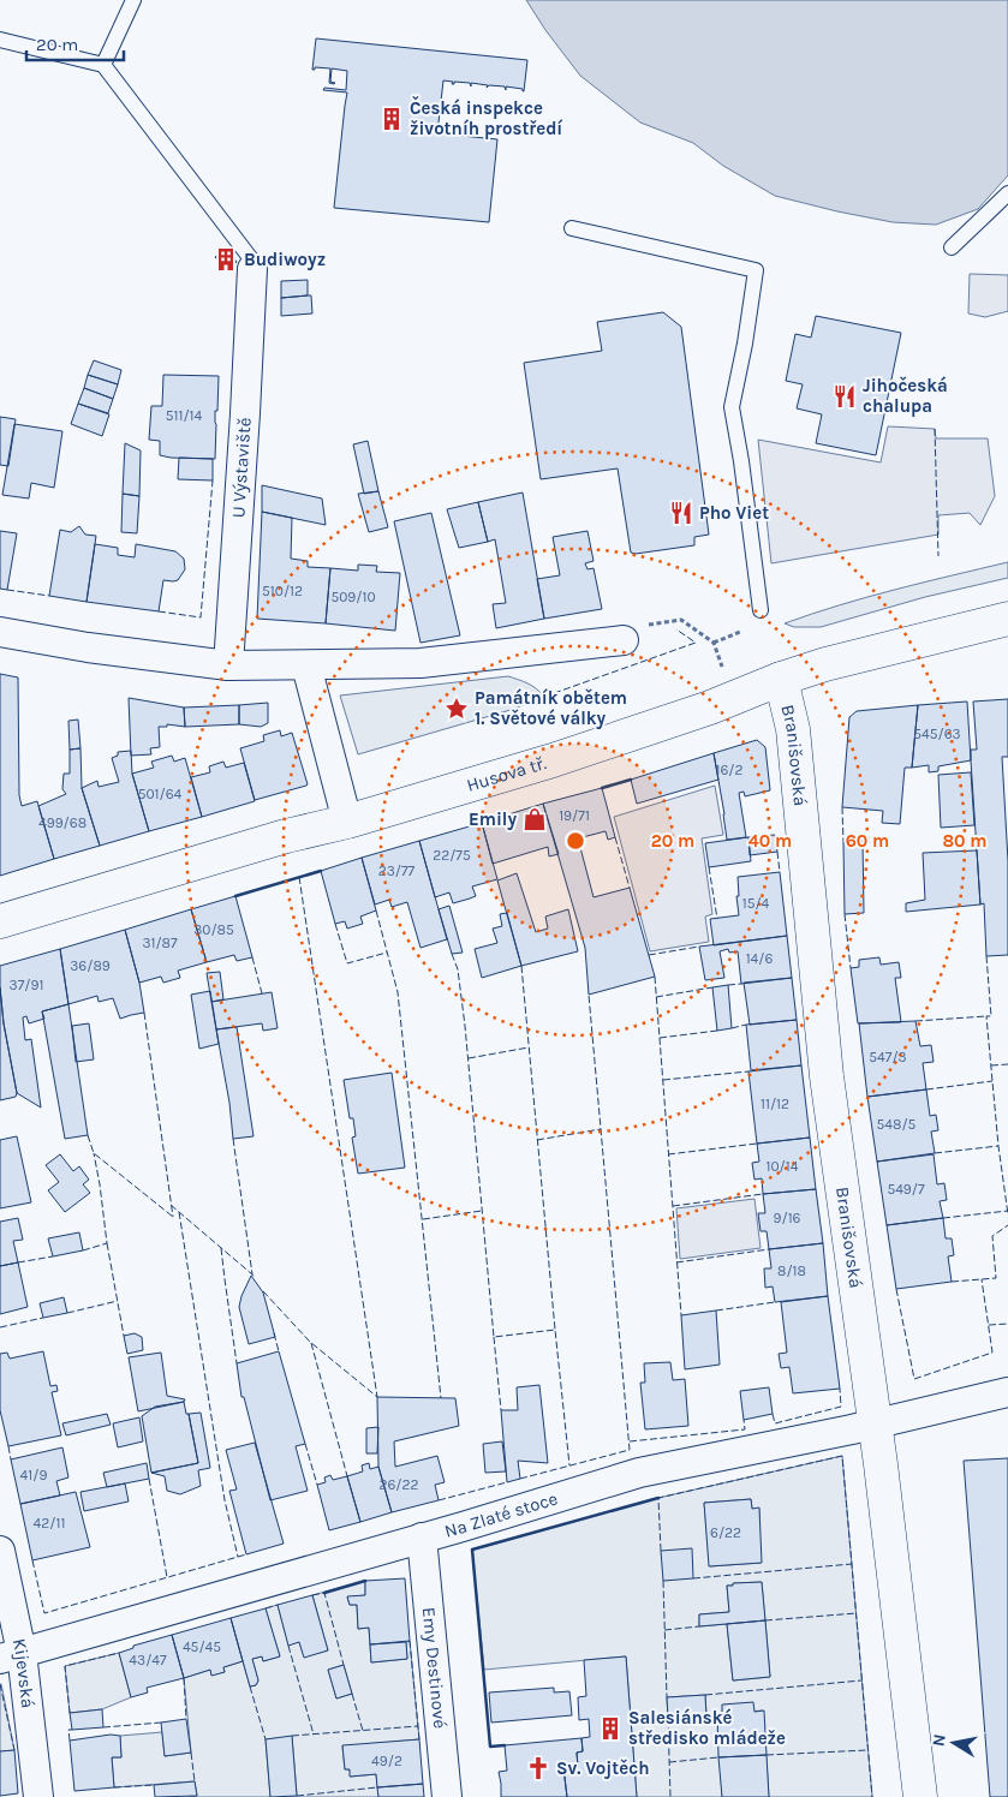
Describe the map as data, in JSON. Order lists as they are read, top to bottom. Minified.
{"streets":{"street":["U Výstaviště","Branišovská","Husova tř.","Na Zlaté stoce","Emy Destinové","Kijevská"]},"crossings":[["Branišovská","Husova tř."],["Branišovská","Na Zlaté stoce"],["Na Zlaté stoce","Emy Destinové"],["Na Zlaté stoce","Kijevská"]],"places":{"building":["Česká inspekce životníh prostředí","Budiwoyz","Salesiánské středisko mládeže"],"restaurant":["Jihočeská chalupa","Pho Viet"],"place":["Památník obětem 1. Světové války"],"shop":["Emily"],"church":["Sv. Vojtěch"]},"house_numbers":["511/14","510/12","509/10","545/63","16/2","501/64","19/71","499/68","22/75","23/77","15/4","30/85","31/87","14/6","36/89","37/91","547/3","11/12","548/5","10/14","549/7","9/16","8/18","41/9","26/22","42/11","6/22","45/45","43/47","49/2"],"scale_bar":"20 m","north":"left","rings":["20 m","40 m","60 m","80 m"]}
